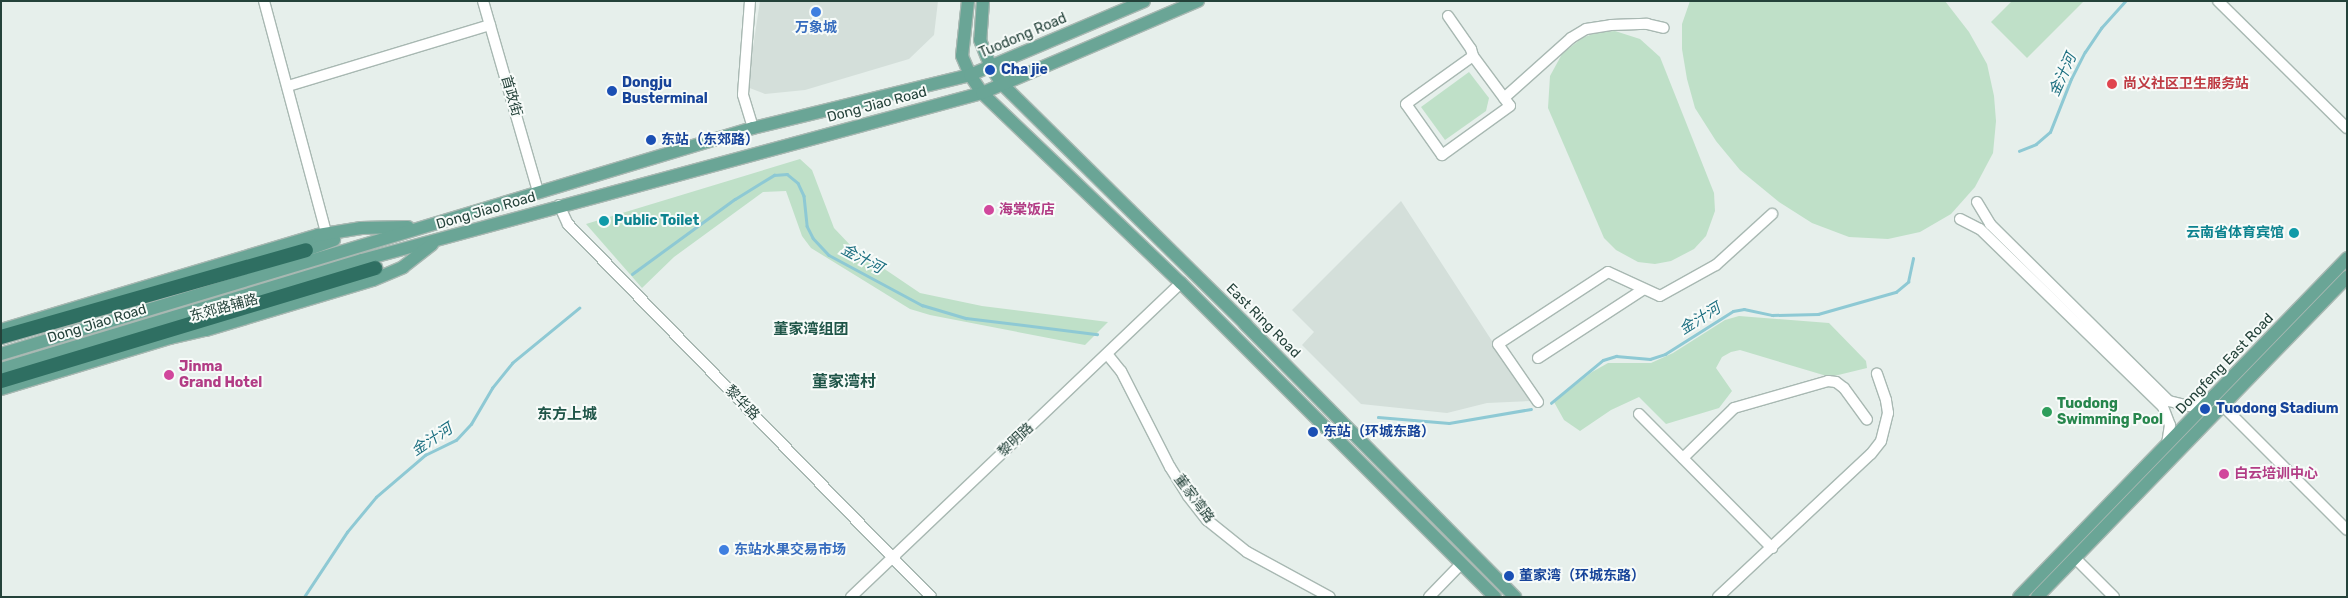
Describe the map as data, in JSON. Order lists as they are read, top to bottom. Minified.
{"streets":{"main road":["Tuodong Road","Dong Jiao Road","东郊路辅路","East Ring Road","Dongfeng East Road"],"street":["首政街","黎华路","黎明路","董家湾路"]},"crossings":[["Tuodong Road","Dong Jiao Road"],["Tuodong Road","East Ring Road"],["首政街","Dong Jiao Road"],["Dong Jiao Road","东郊路辅路"],["Dong Jiao Road","黎华路"],["黎华路","黎明路"],["黎明路","董家湾路"]],"districts":["董家湾组团","董家湾村","东方上城"],"water":["金汁河"],"places":["万象城","Cha jie","尚义社区卫生服务站","Dongju Busterminal","东站（东郊路）","海棠饭店","Public Toilet","云南省体育宾馆","Jinma Grand Hotel","Tuodong Stadium","Tuodong Swimming Pool","东站（环城东路）","白云培训中心","东站水果交易市场","董家湾（环城东路）"]}
